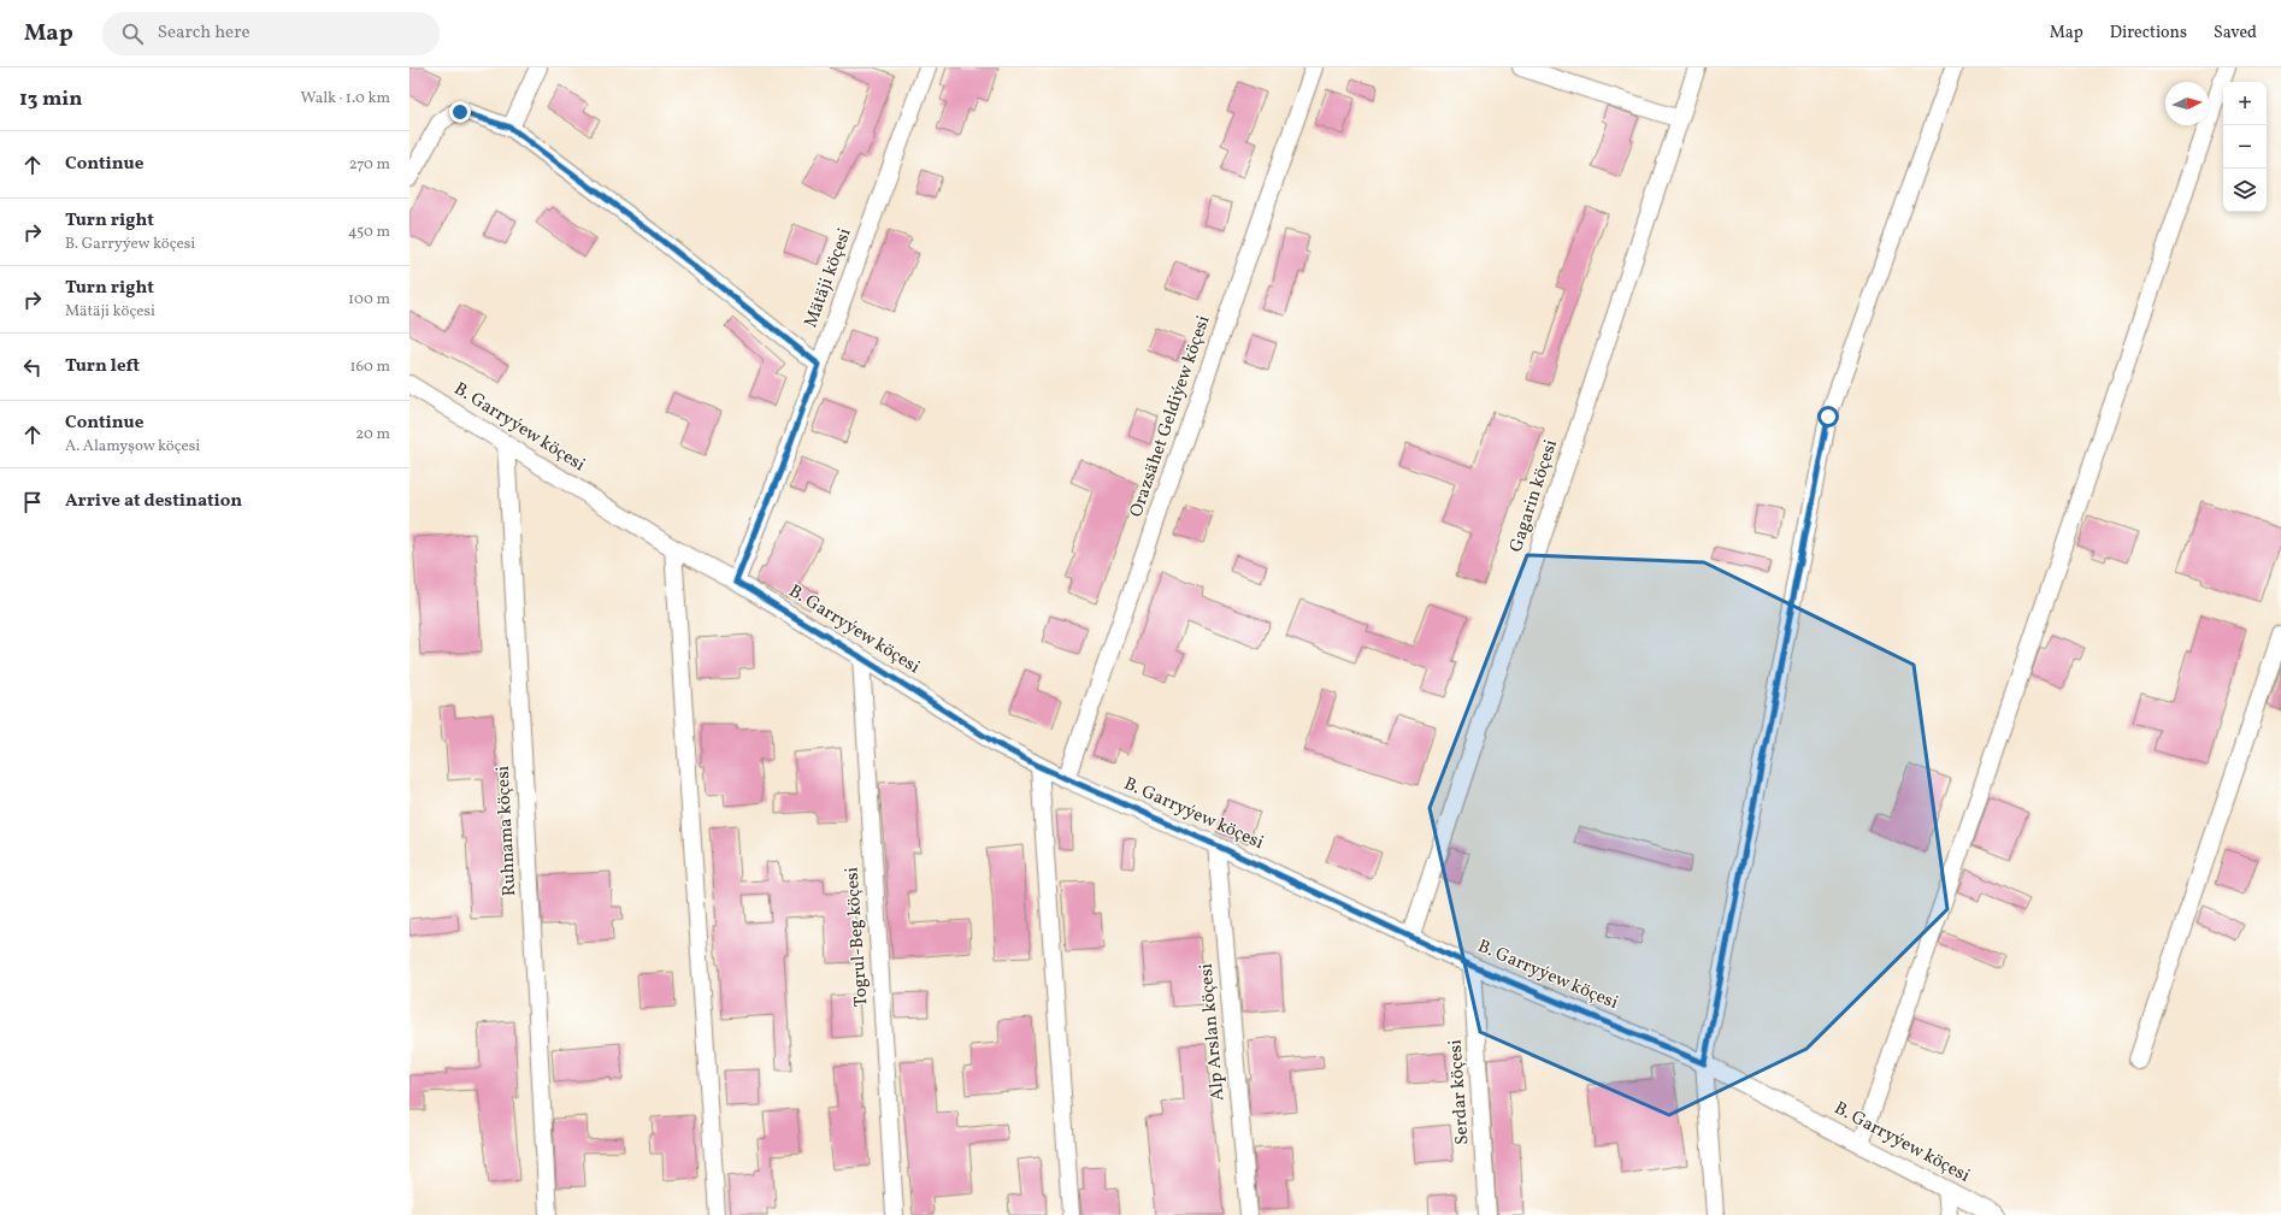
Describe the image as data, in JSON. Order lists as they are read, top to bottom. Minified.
{"streets":{"street":["Mätäji köçesi","Orazsähet Geldiýew köçesi","B. Garryýew köçesi","Gagarin köçesi","Ruhnama köçesi","Togrul-Beg köçesi","Alp Arslan köçesi","Serdar köçesi"]},"crossings":[["Mätäji köçesi","B. Garryýew köçesi"],["Orazsähet Geldiýew köçesi","B. Garryýew köçesi"],["B. Garryýew köçesi","Gagarin köçesi"],["B. Garryýew köçesi","Ruhnama köçesi"],["B. Garryýew köçesi","Togrul-Beg köçesi"],["B. Garryýew köçesi","Alp Arslan köçesi"],["B. Garryýew köçesi","Serdar köçesi"]],"north":"right","page":{"header":"Map","search":"Search here","nav":["Map","Directions","Saved"],"heading":["13 min","Walk · 1.0 km"],"map_buttons":["+","−"],"list":[["Continue","270 m"],["Turn right","B. Garryýew köçesi","450 m"],["Turn right","Mätäji köçesi","100 m"],["Turn left","160 m"],["Continue","A. Alamyşow köçesi","20 m"],"Arrive at destination"]}}
